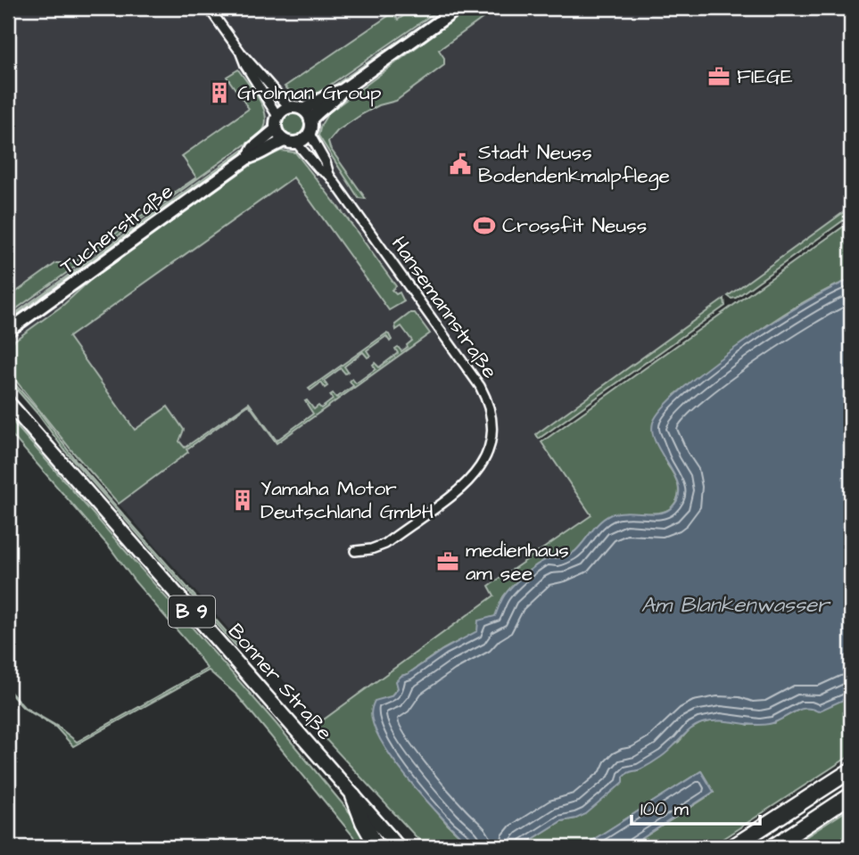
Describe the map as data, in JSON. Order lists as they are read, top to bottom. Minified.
{"streets":{"main road":["Tucherstraße","B 9","Bonner Straße"],"street":["Hansemannstraße"]},"crossings":[["Tucherstraße","Hansemannstraße"]],"water":["Am Blankenwasser"],"places":{"office":["FIEGE","medienhaus am see"],"building":["Grolman Group","Yamaha Motor Deutschland GmbH"],"public building":["Stadt Neuss Bodendenkmalpflege"],"sports":["Crossfit Neuss"]},"scale_bar":"100 m"}
